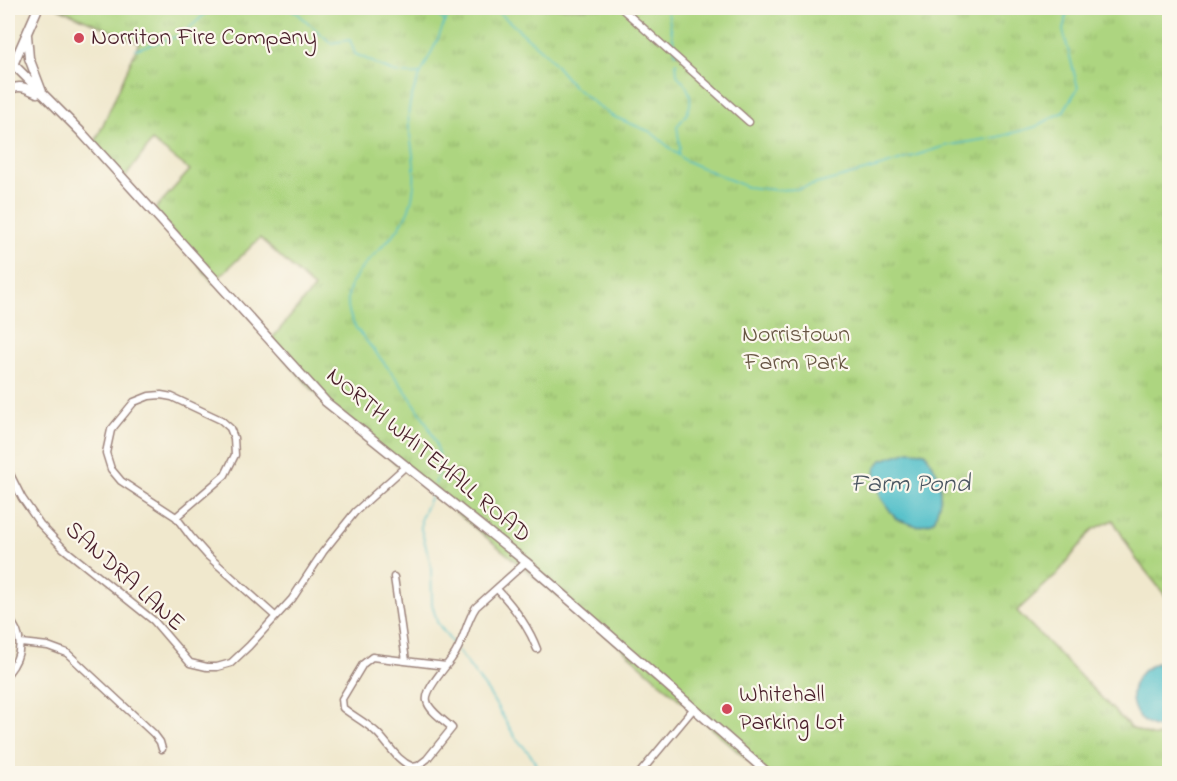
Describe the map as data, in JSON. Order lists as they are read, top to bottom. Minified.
{"streets":{"main road":["NORTH WHITEHALL ROAD"],"street":["SANDRA LANE"]},"crossings":[["NORTH WHITEHALL ROAD","SANDRA LANE"]],"water":["Farm Pond"],"parks":["Norristown Farm Park"],"places":["Norriton Fire Company","Whitehall Parking Lot"]}
